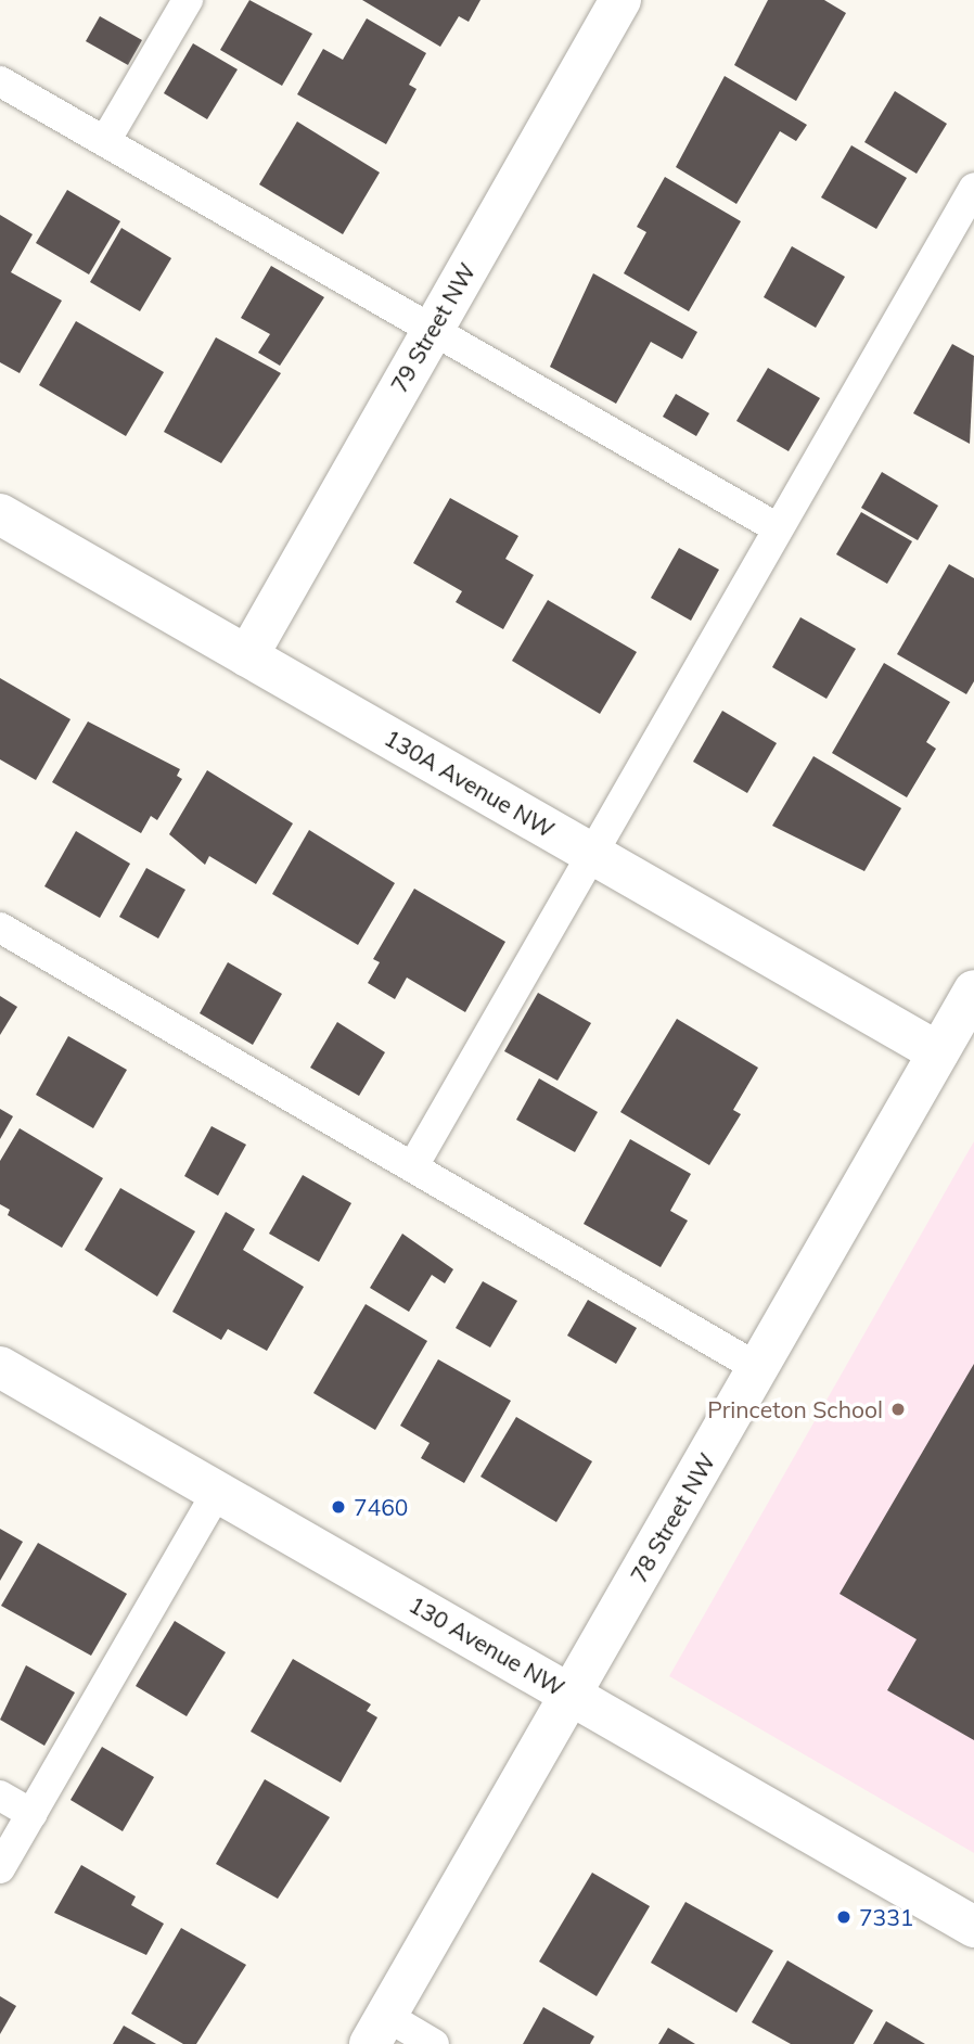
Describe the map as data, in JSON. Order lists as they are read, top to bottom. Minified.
{"streets":{"street":["79 Street NW","130A Avenue NW","78 Street NW","130 Avenue NW"]},"crossings":[["79 Street NW","130A Avenue NW"],["130A Avenue NW","78 Street NW"],["78 Street NW","130 Avenue NW"]],"places":["Princeton School","7460","7331"]}
